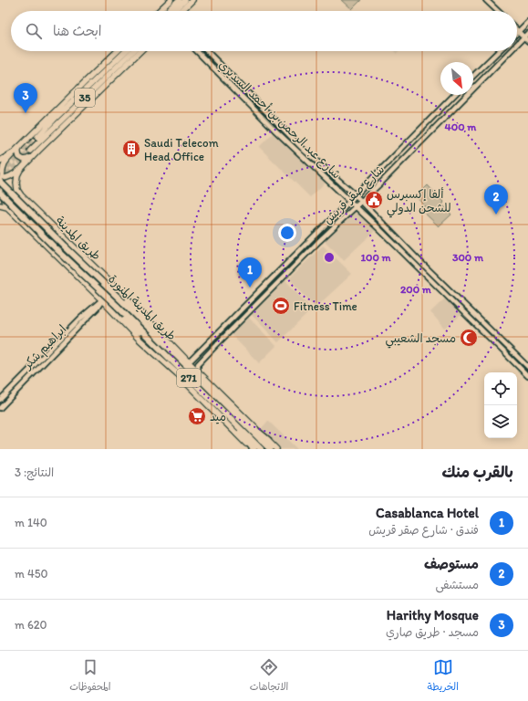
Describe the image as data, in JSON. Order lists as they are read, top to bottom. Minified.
{"streets":{"highway":["طريق المدينة المنورة","271"],"main road":["35","طريق المدينة"],"street":["شارع عبد الرحمن بن أحمد السديري","شارع صقر قريش","ابراهيم شكر"]},"crossings":[["شارع عبد الرحمن بن أحمد السديري","شارع صقر قريش"],["شارع صقر قريش","طريق المدينة"],["طريق المدينة","طريق المدينة المنورة"]],"places":{"building":["Saudi Telecom Head Office"],"public building":["ألفا إكسبرس للشحن الدولي"],"sports":["Fitness Time"],"mosque":["مسجد الشعيبي"],"supermarket":["ميد"]},"north":"bottom right","page":{"search":"ابحث هنا","pins":["3","2","1"],"heading":["بالقرب منك","النتائج: 3"],"list":[{"mark":"1","name":"Casablanca Hotel","note":"فندق · شارع صقر قريش","value":"140 m"},{"mark":"2","name":"مستوصف","note":"مستشفى","value":"450 m"},{"mark":"3","name":"Harithy Mosque","note":"مسجد · طريق صاري","value":"620 m"}],"nav":["الخريطة","الاتجاهات","المحفوظات"]},"rings":["400 m","100 m","300 m","200 m"]}
